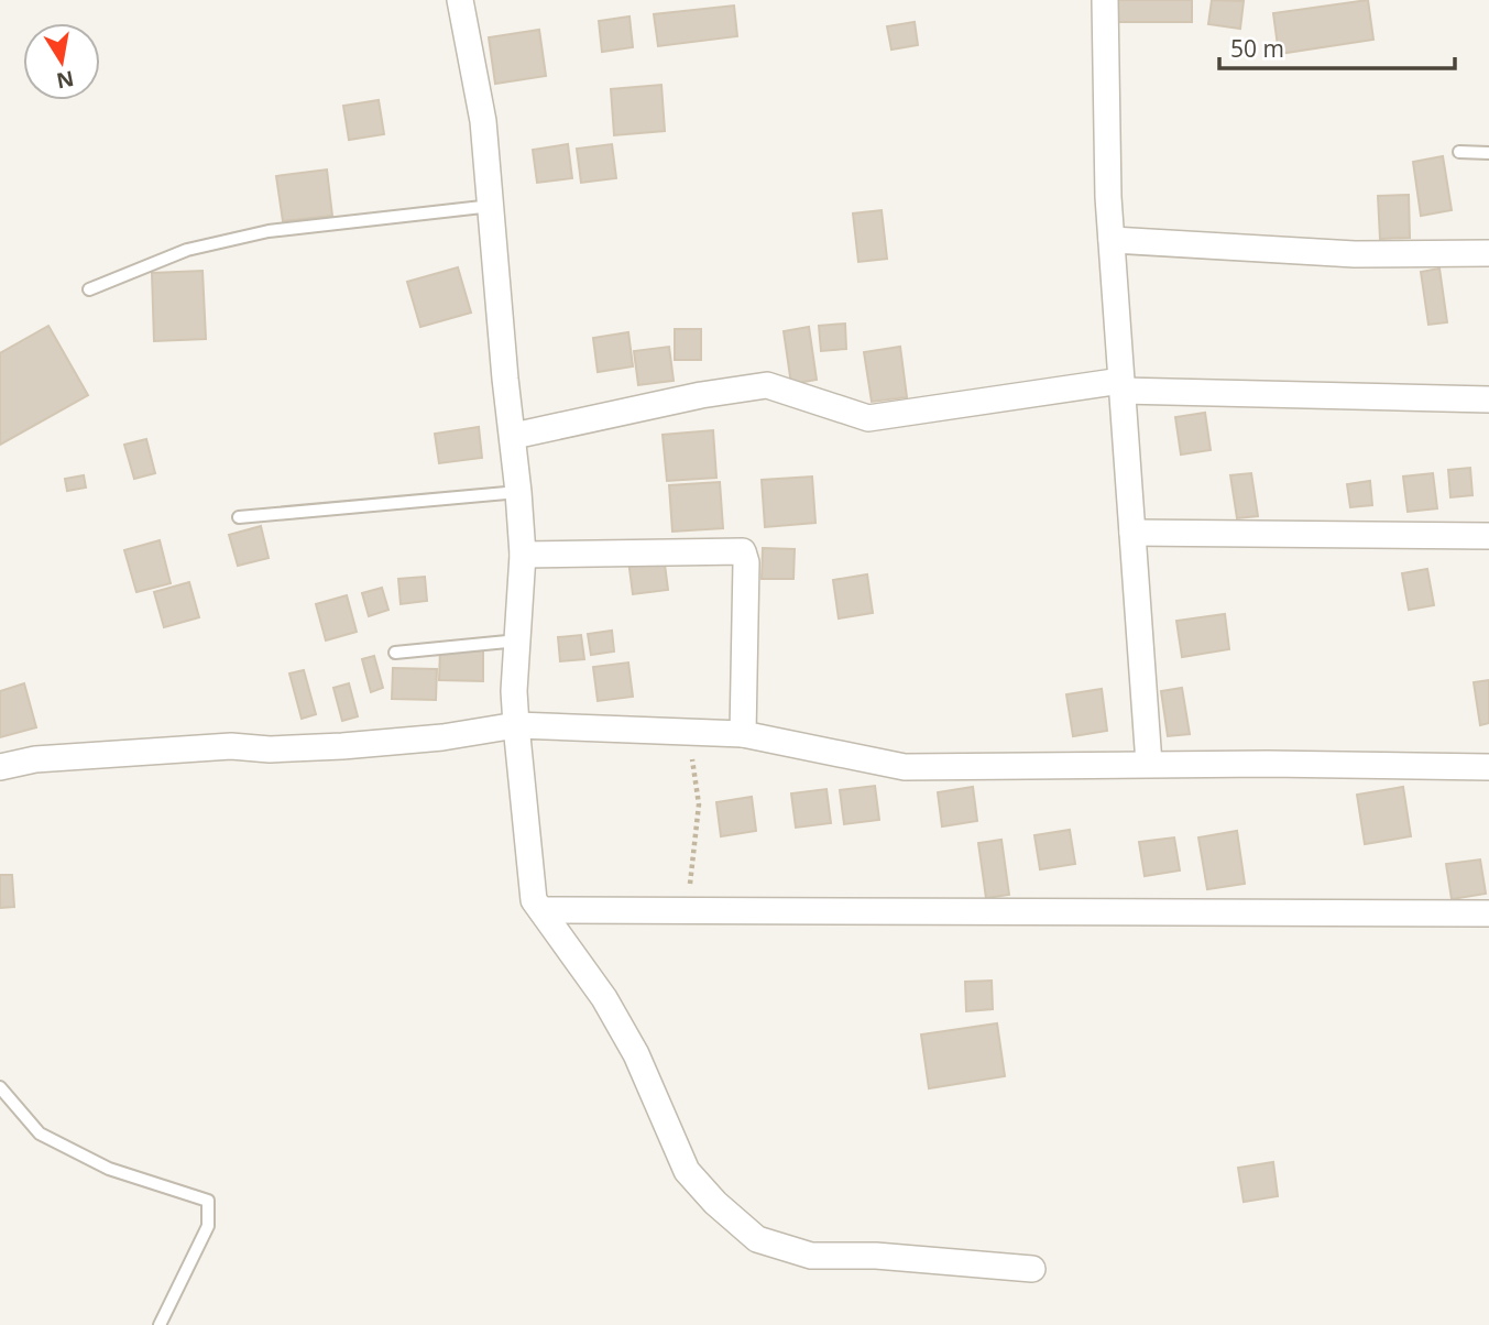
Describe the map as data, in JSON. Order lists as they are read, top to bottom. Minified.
{"scale_bar":"50 m","north":"bottom"}
